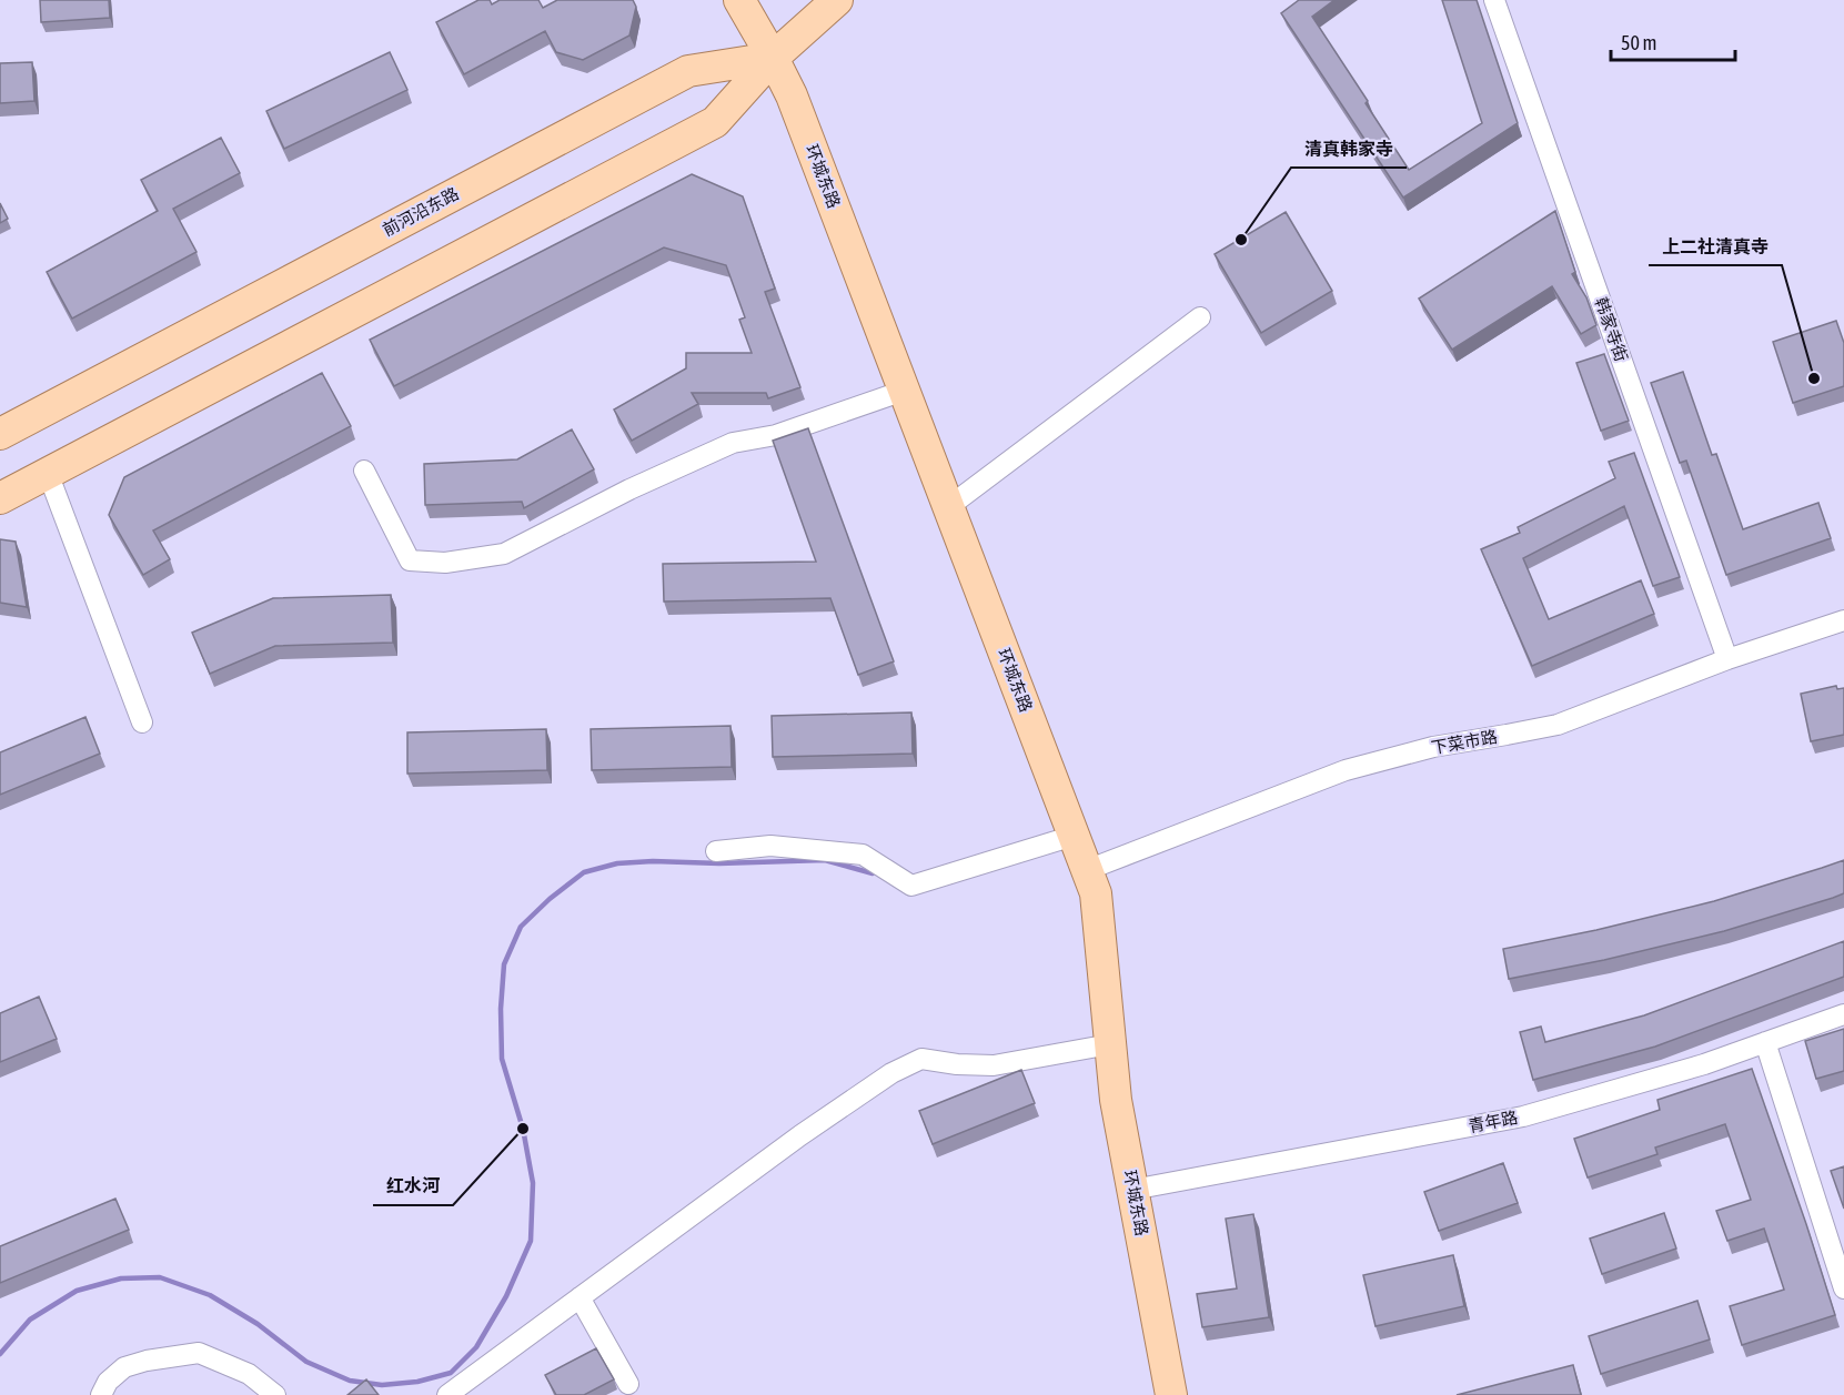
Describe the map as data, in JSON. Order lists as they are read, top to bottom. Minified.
{"streets":{"main road":["环城东路","前河沿东路"],"street":["韩家寺街","下菜市路","青年路"]},"crossings":[["环城东路","前河沿东路"],["环城东路","下菜市路"],["环城东路","青年路"],["韩家寺街","下菜市路"]],"places":["清真韩家寺","上二社清真寺","红水河"],"scale_bar":"50 m"}
